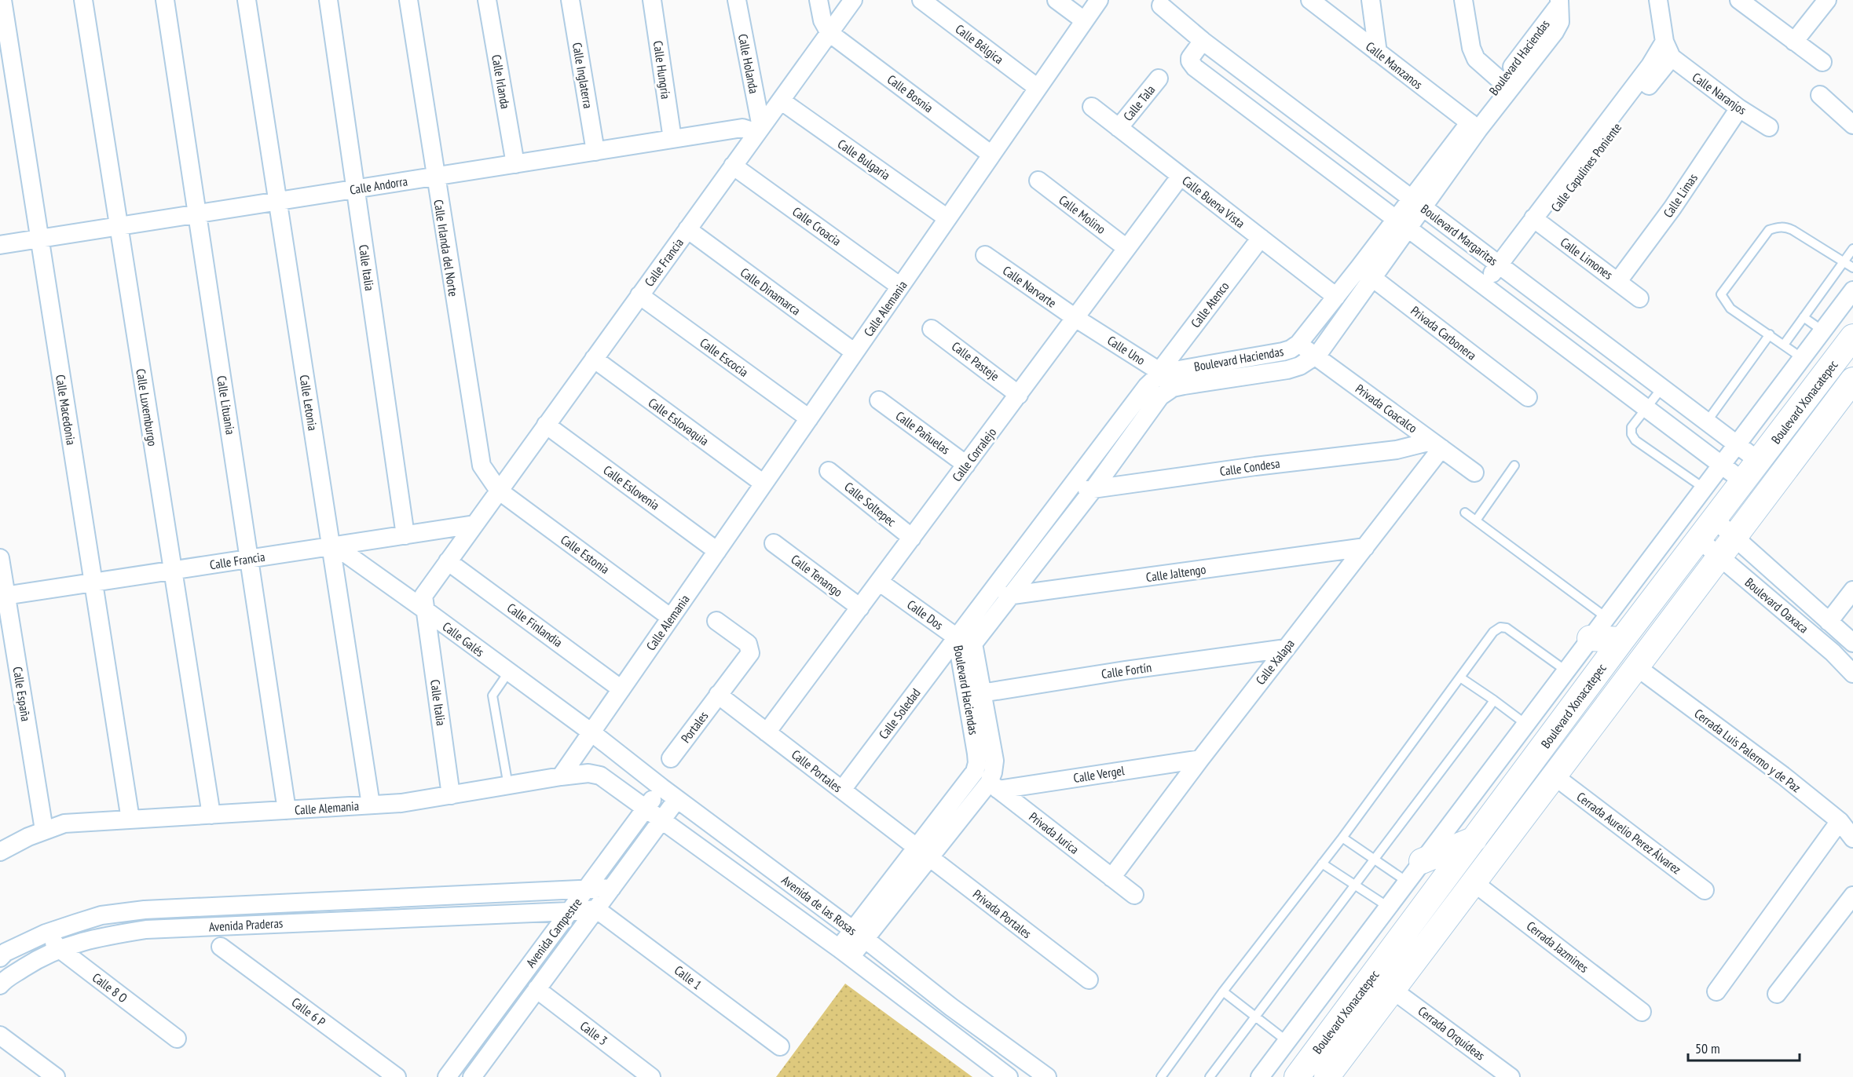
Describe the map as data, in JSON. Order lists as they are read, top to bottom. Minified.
{"streets":{"main road":["Boulevard Xonacatepec"],"street":["Calle Bélgica","Boulevard Haciendas","Calle Holanda","Calle Manzanos","Calle Hungría","Calle Inglaterra","Calle Irlanda","Calle Bosnia","Calle Naranjos","Calle Tala","Calle Bulgaria","Calle Capulines Poniente","Calle Andorra","Calle Limas","Calle Buena Vista","Calle Molino","Calle Croacia","Boulevard Margaritas","Calle Irlanda del Norte","Calle Limones","Calle Francia","Calle Italia","Calle Narvarte","Calle Dinamarca","Calle Atenco","Calle Alemania","Privada Carbonera","Calle Uno","Calle Escocia","Calle Pasteje","Calle Letonia","Calle Lituania","Calle Luxemburgo","Privada Coacalco","Calle Macedonia","Calle Eslovaquia","Calle Pañuelas","Calle Corralejo","Calle Condesa","Calle Eslovenia","Calle Soltepec","Calle Estonia","Calle Jaltengo","Calle Tenango","Boulevard Oaxaca","Calle Dos","Calle Finlandia","Calle Galés","Calle Xalapa","Calle Fortín","Calle España","Calle Soledad","Portales","Cerrada Luis Palermo y de Paz","Calle Portales","Calle Vergel","Privada Jurica","Cerrada Aurelio Perez Álvarez","Avenida de las Rosas","Privada Portales","Avenida Praderas","Avenida Campestre","Cerrada Jazmines","Calle 1","Calle 8 O","Calle 6 P","Calle 3","Cerrada Orquídeas"]},"crossings":[["Calle Bélgica","Calle Alemania"],["Boulevard Haciendas","Calle Manzanos"],["Boulevard Haciendas","Calle Buena Vista"],["Boulevard Haciendas","Boulevard Margaritas"],["Boulevard Haciendas","Calle Atenco"],["Boulevard Haciendas","Privada Carbonera"],["Boulevard Haciendas","Calle Uno"],["Boulevard Haciendas","Privada Coacalco"],["Boulevard Haciendas","Calle Condesa"],["Boulevard Haciendas","Calle Jaltengo"],["Boulevard Haciendas","Calle Dos"],["Boulevard Haciendas","Calle Fortín"],["Boulevard Haciendas","Calle Soledad"],["Boulevard Haciendas","Calle Portales"],["Boulevard Haciendas","Calle Vergel"],["Boulevard Haciendas","Privada Jurica"],["Boulevard Haciendas","Avenida de las Rosas"],["Boulevard Haciendas","Privada Portales"],["Calle Holanda","Calle Andorra"],["Calle Holanda","Calle Francia"],["Calle Hungría","Calle Andorra"],["Calle Inglaterra","Calle Andorra"],["Calle Irlanda","Calle Andorra"],["Calle Bosnia","Calle Francia"],["Calle Bosnia","Calle Alemania"],["Calle Naranjos","Calle Capulines Poniente"],["Calle Naranjos","Calle Limas"],["Calle Tala","Calle Buena Vista"],["Calle Bulgaria","Calle Francia"],["Calle Bulgaria","Calle Alemania"],["Calle Capulines Poniente","Boulevard Margaritas"],["Calle Capulines Poniente","Calle Limones"],["Calle Andorra","Calle Irlanda del Norte"],["Calle Andorra","Calle Francia"],["Calle Andorra","Calle Italia"],["Calle Andorra","Calle Letonia"],["Calle Andorra","Calle Lituania"],["Calle Andorra","Calle Luxemburgo"],["Calle Andorra","Calle Macedonia"],["Calle Limas","Calle Limones"],["Calle Buena Vista","Calle Atenco"],["Calle Buena Vista","Calle Corralejo"],["Calle Molino","Calle Corralejo"],["Calle Croacia","Calle Francia"],["Calle Croacia","Calle Alemania"],["Boulevard Margaritas","Boulevard Xonacatepec"],["Calle Irlanda del Norte","Calle Francia"],["Calle Irlanda del Norte","Calle Estonia"],["Calle Francia","Calle Italia"],["Calle Francia","Calle Dinamarca"],["Calle Francia","Calle Escocia"],["Calle Francia","Calle Letonia"],["Calle Francia","Calle Lituania"],["Calle Francia","Calle Luxemburgo"],["Calle Francia","Calle Macedonia"],["Calle Francia","Calle Eslovaquia"],["Calle Francia","Calle Eslovenia"],["Calle Francia","Calle Estonia"],["Calle Francia","Calle Finlandia"],["Calle Francia","Calle Galés"],["Calle Francia","Calle España"],["Calle Italia","Calle Alemania"],["Calle Italia","Calle Galés"],["Calle Narvarte","Calle Uno"],["Calle Narvarte","Calle Corralejo"],["Calle Dinamarca","Calle Alemania"],["Calle Atenco","Calle Uno"],["Calle Alemania","Calle Escocia"],["Calle Alemania","Calle Letonia"],["Calle Alemania","Calle Lituania"],["Calle Alemania","Calle Luxemburgo"],["Calle Alemania","Calle Macedonia"],["Calle Alemania","Calle Eslovaquia"],["Calle Alemania","Calle Eslovenia"],["Calle Alemania","Calle Estonia"],["Calle Alemania","Calle Finlandia"],["Calle Alemania","Calle Galés"],["Calle Alemania","Calle España"],["Calle Alemania","Avenida de las Rosas"],["Calle Uno","Calle Corralejo"],["Calle Pasteje","Calle Corralejo"],["Boulevard Xonacatepec","Boulevard Oaxaca"],["Boulevard Xonacatepec","Cerrada Luis Palermo y de Paz"],["Boulevard Xonacatepec","Cerrada Aurelio Perez Álvarez"],["Boulevard Xonacatepec","Cerrada Jazmines"],["Boulevard Xonacatepec","Cerrada Orquídeas"],["Calle Letonia","Calle Galés"],["Privada Coacalco","Calle Condesa"],["Privada Coacalco","Calle Xalapa"],["Calle Pañuelas","Calle Corralejo"],["Calle Corralejo","Calle Soltepec"],["Calle Corralejo","Calle Tenango"],["Calle Corralejo","Calle Dos"],["Calle Corralejo","Calle Portales"],["Calle Condesa","Calle Xalapa"],["Calle Jaltengo","Calle Xalapa"],["Calle Dos","Calle Soledad"],["Calle Galés","Avenida de las Rosas"],["Calle Xalapa","Calle Fortín"],["Calle Xalapa","Calle Vergel"],["Calle Xalapa","Privada Jurica"],["Calle Soledad","Calle Portales"],["Portales","Calle Portales"],["Calle Portales","Privada Portales"],["Calle Vergel","Privada Jurica"],["Avenida de las Rosas","Avenida Campestre"],["Avenida Praderas","Avenida Campestre"],["Avenida Praderas","Calle 1"],["Avenida Praderas","Calle 8 O"],["Avenida Campestre","Calle 1"],["Avenida Campestre","Calle 3"]],"scale_bar":"50 m"}
